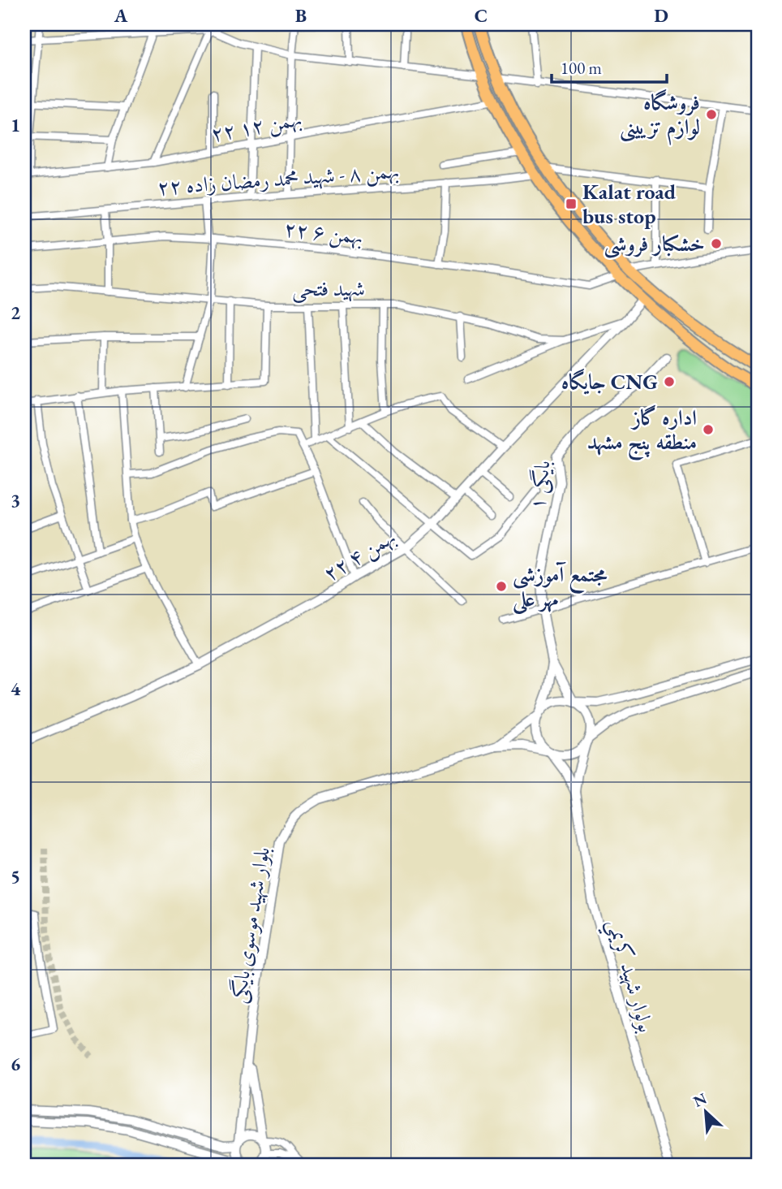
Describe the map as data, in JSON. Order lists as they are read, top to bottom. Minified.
{"streets":{"street":["۲۲ بهمن ۱۲","۲۲ بهمن ۸ - شهید محمد رمضان زاده","۲۲ بهمن ۶","شهید فتحی","بایگی ۱","۲۲ بهمن ۴","بلوار شهید موسوی بایگی","بولوار شهيد كريمي"]},"crossings":[["شهید فتحی","۲۲ بهمن ۴"],["بلوار شهید موسوی بایگی","بولوار شهيد كريمي"]],"places":{"other":["فروشگاه لوازم تزیینی","خشکبار فروشی","جایگاه CNG","اداره گاز منطقه پنج مشهد","مجتمع آموزشی مهر علی"],"transit":["Kalat road bus stop"]},"scale_bar":"100 m","north":"top left","grid":{"columns":["A","B","C","D"],"rows":["1","2","3","4","5","6"]}}
